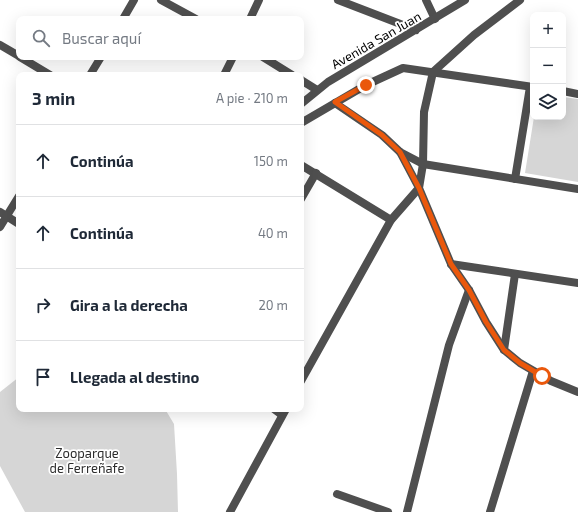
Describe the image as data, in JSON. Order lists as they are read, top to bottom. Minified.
{"streets":{"street":["Avenida San Juan"]},"parks":["Zooparque de Ferreñafe"],"page":{"map_buttons":["+","−"],"search":"Buscar aquí","heading":["3 min","A pie · 210 m"],"list":[["Continúa","150 m"],["Continúa","40 m"],["Gira a la derecha","20 m"],"Llegada al destino"]}}
